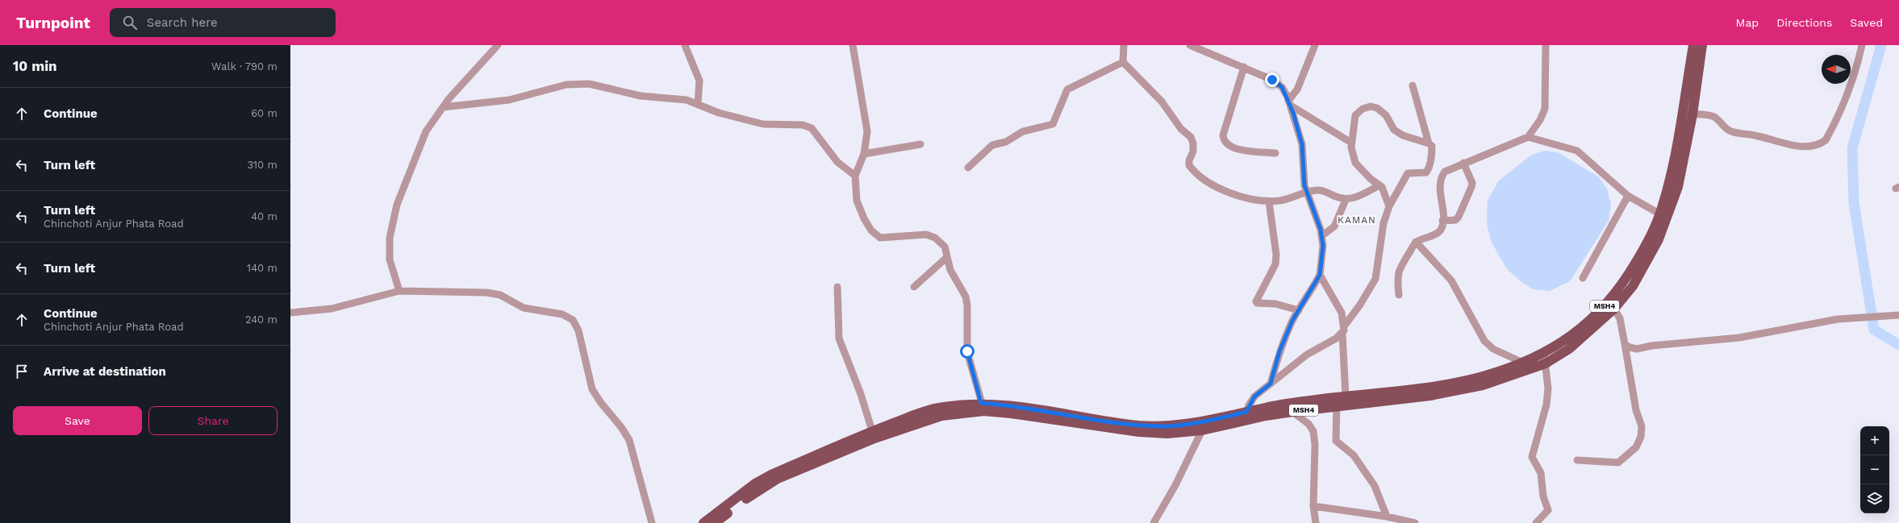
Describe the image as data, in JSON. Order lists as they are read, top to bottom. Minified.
{"streets":{"main road":["MSH4"]},"districts":["KAMAN"],"north":"left","page":{"header":"Turnpoint","search":"Search here","nav":["Map","Directions","Saved"],"heading":["10 min","Walk · 790 m"],"list":[["Continue","60 m"],["Turn left","310 m"],["Turn left","Chinchoti Anjur Phata Road","40 m"],["Turn left","140 m"],["Continue","Chinchoti Anjur Phata Road","240 m"],"Arrive at destination"],"buttons":["Save","Share"],"map_buttons":["+","−"]}}
